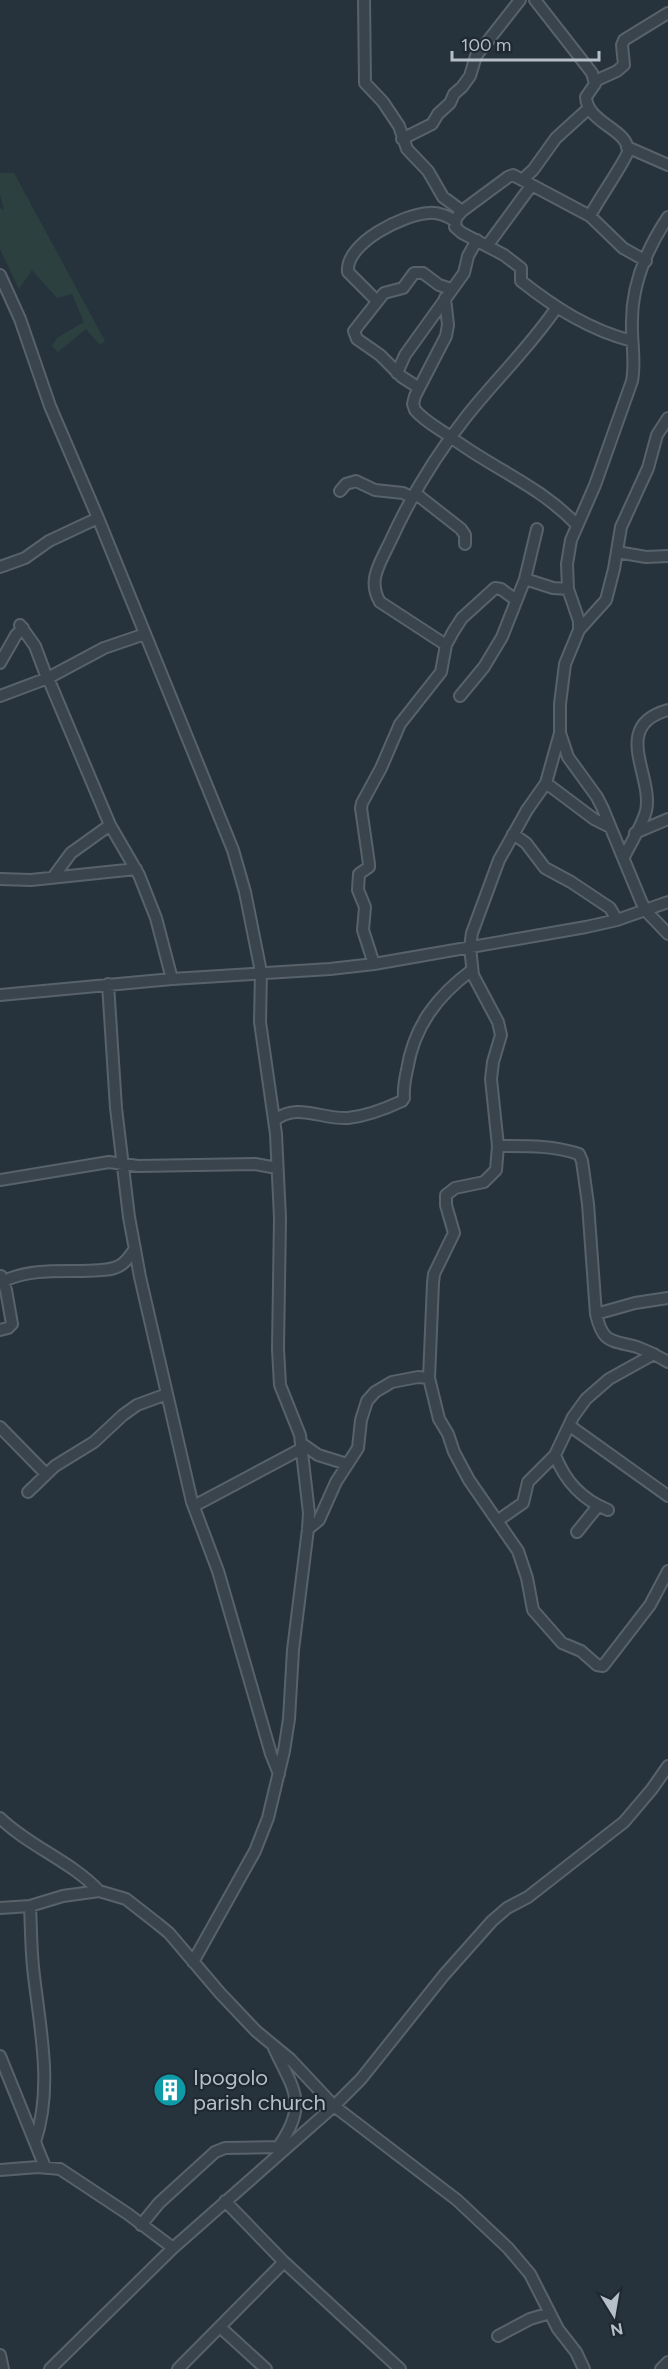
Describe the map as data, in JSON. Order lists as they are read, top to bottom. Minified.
{"places":{"building":["Ipogolo parish church"]},"scale_bar":"100 m","north":"bottom"}
